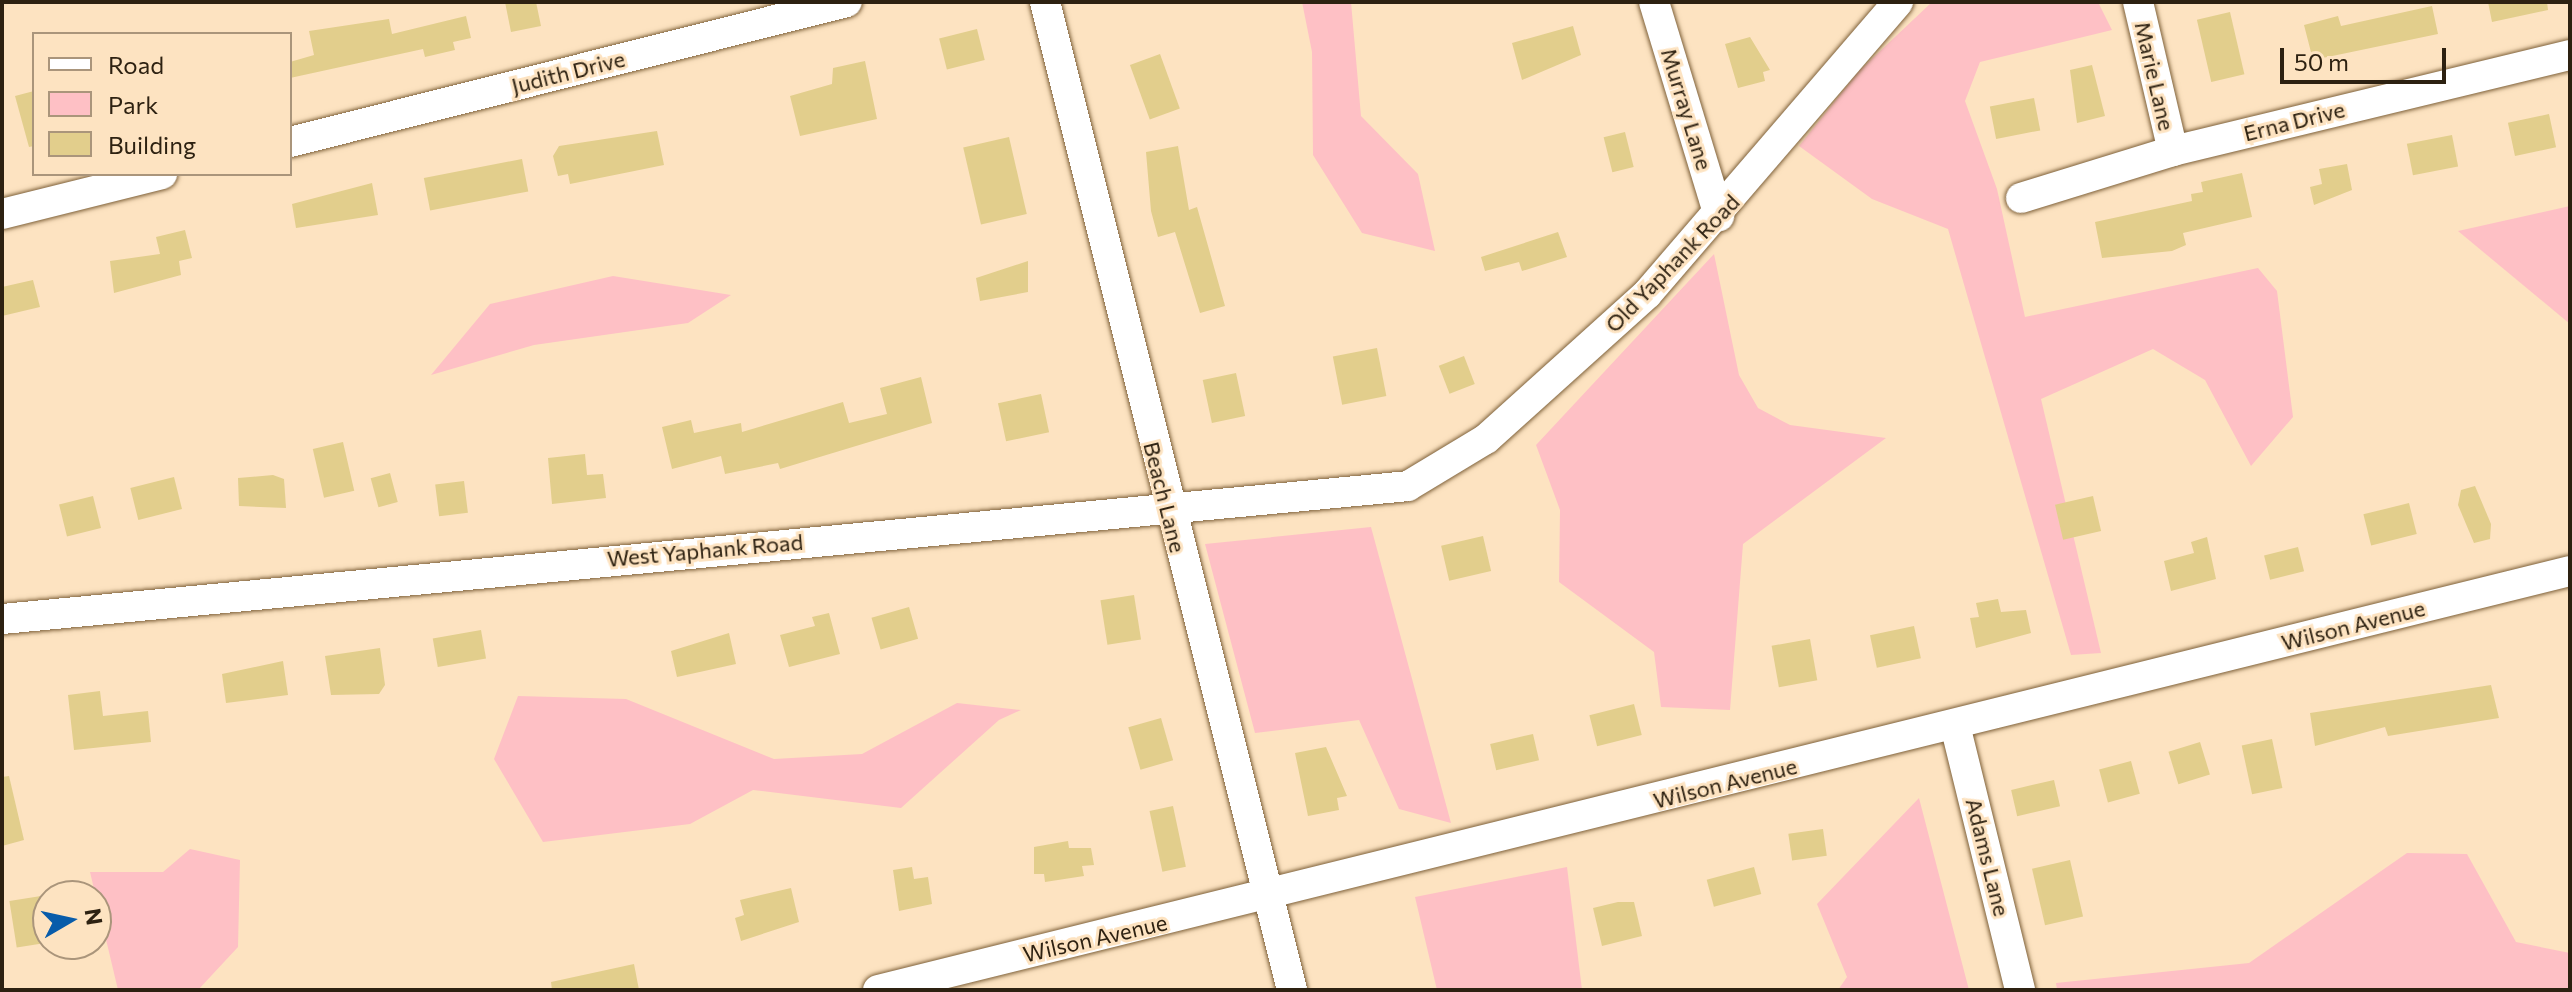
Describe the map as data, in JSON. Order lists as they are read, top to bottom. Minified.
{"streets":{"street":["Judith Drive","Marie Lane","Murray Lane","Erna Drive","Old Yaphank Road","Beach Lane","West Yaphank Road","Wilson Avenue","Adams Lane"]},"crossings":[["Marie Lane","Erna Drive"],["Murray Lane","Old Yaphank Road"],["Old Yaphank Road","West Yaphank Road"],["Beach Lane","West Yaphank Road"],["Beach Lane","Wilson Avenue"],["Wilson Avenue","Adams Lane"]],"legend":["Road","Park","Building"],"scale_bar":"50 m","north":"right"}
